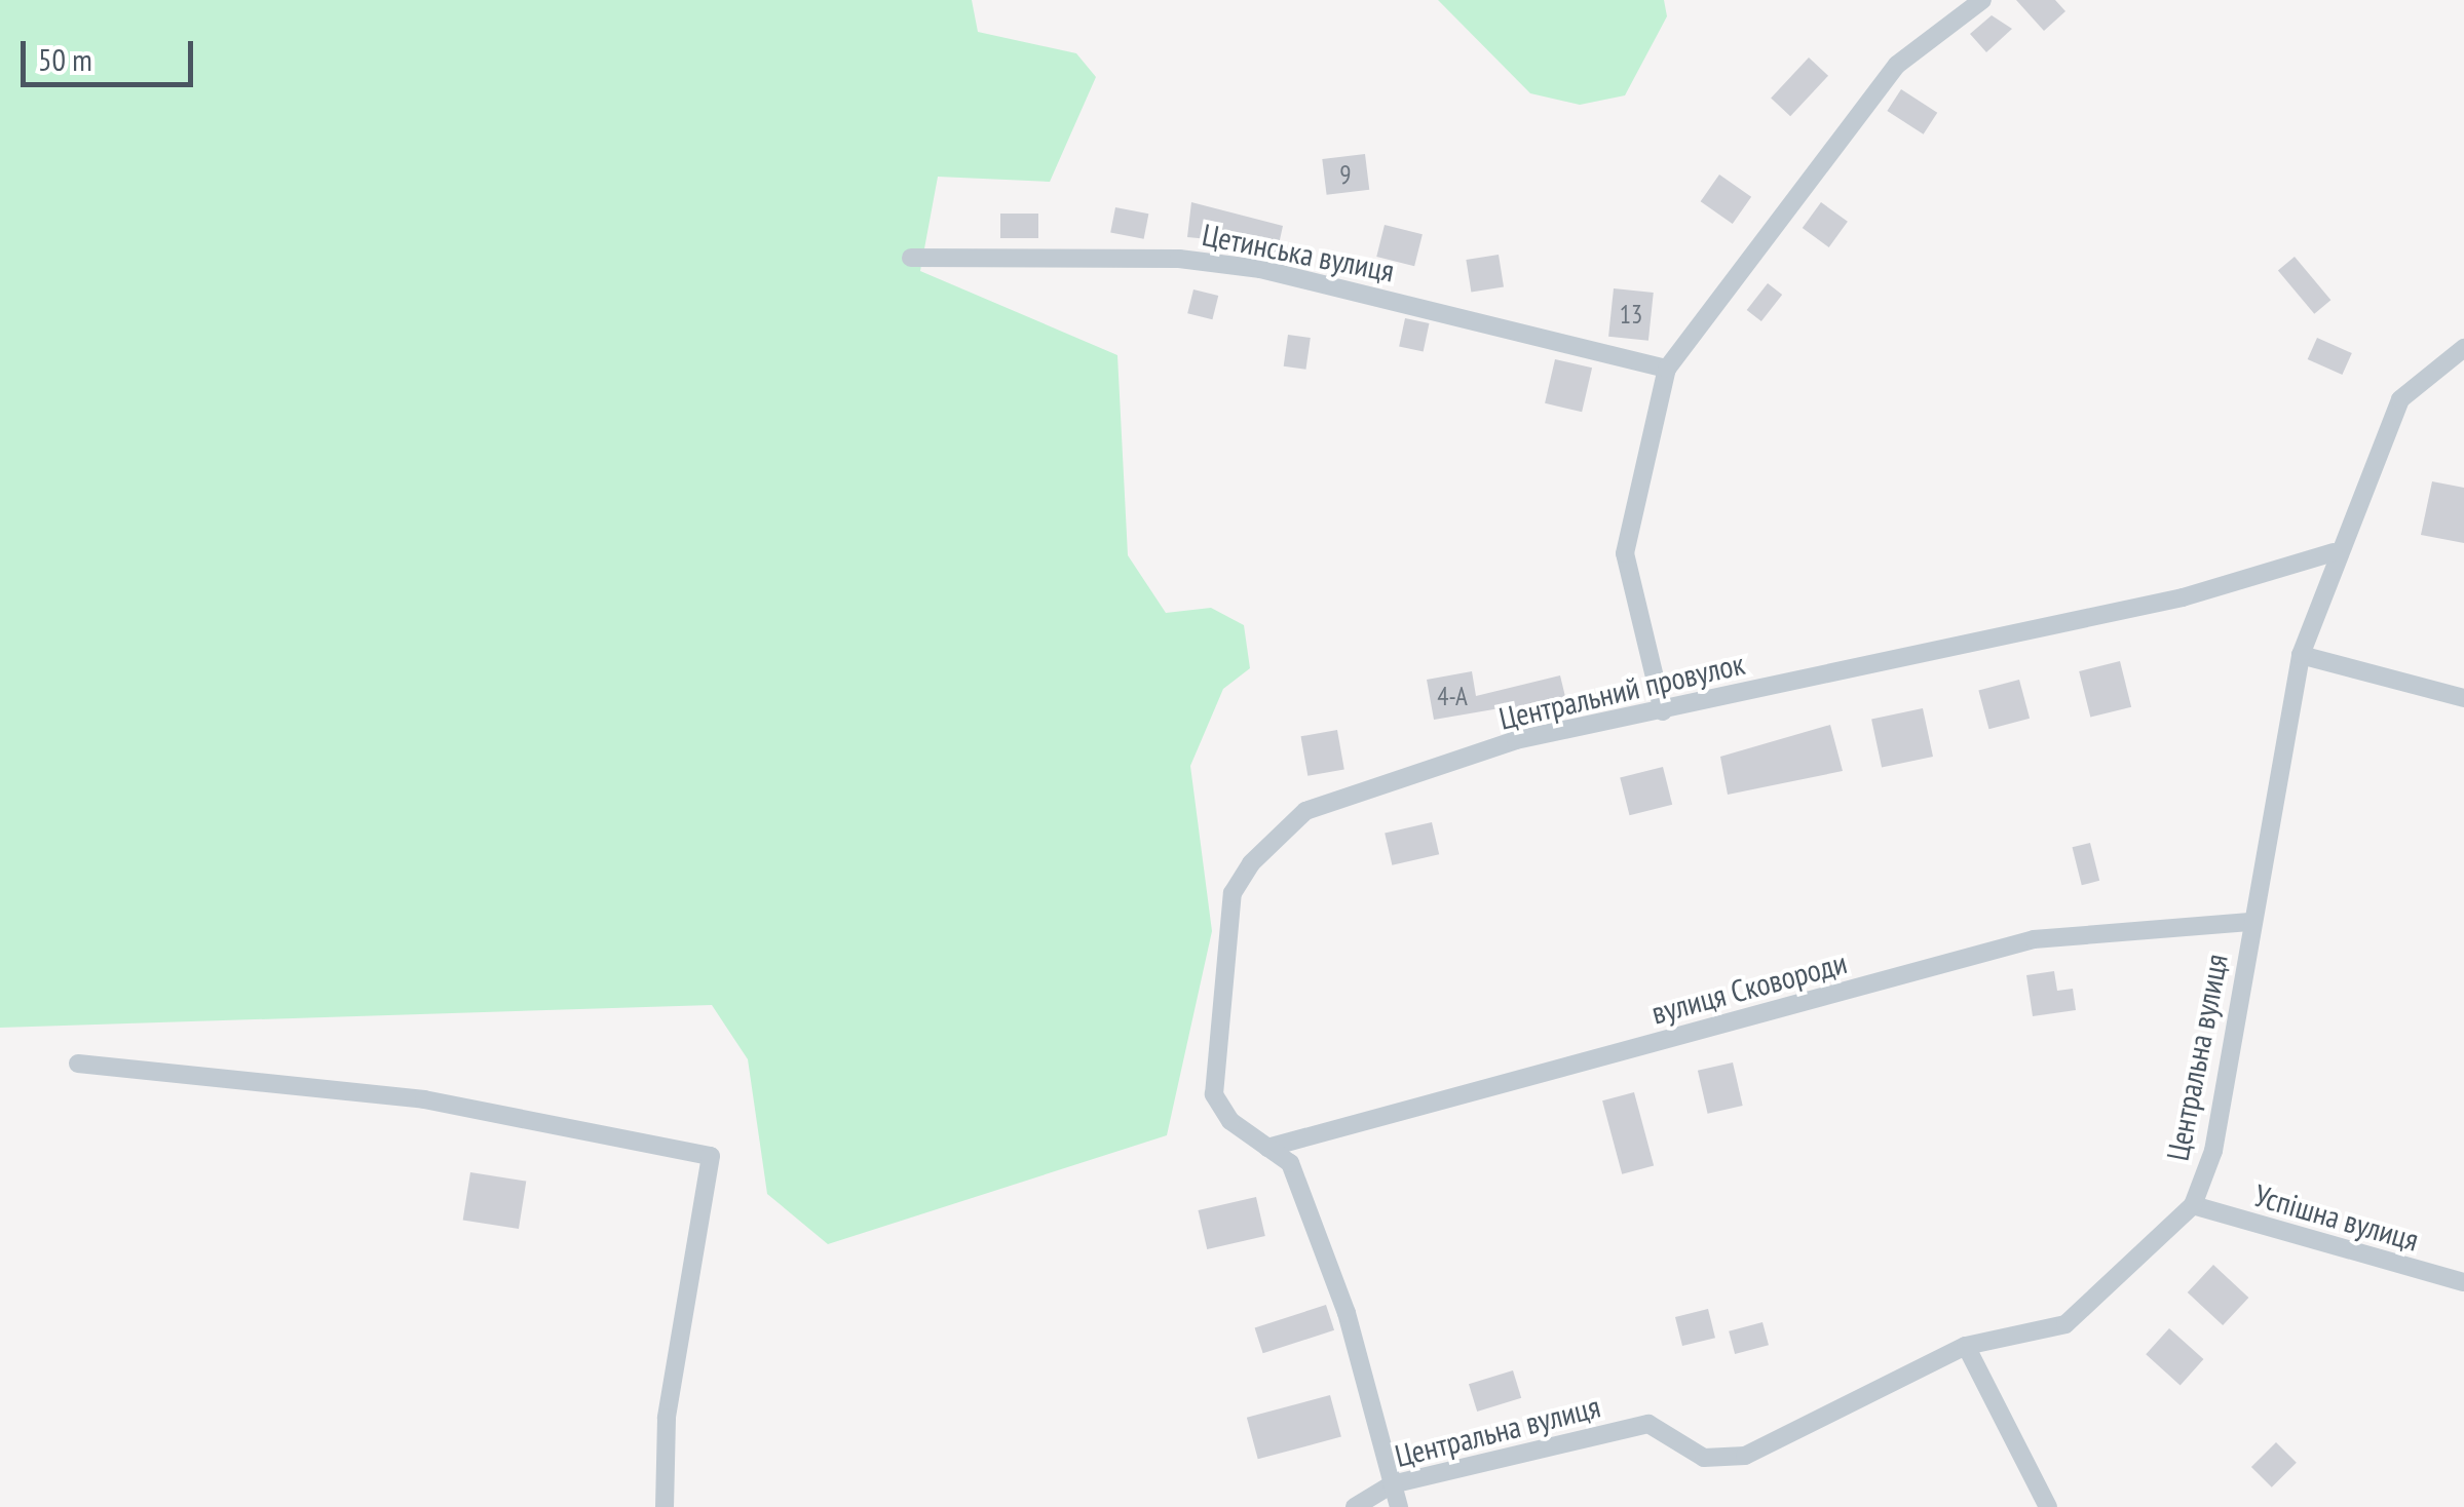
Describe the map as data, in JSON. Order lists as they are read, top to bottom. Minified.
{"streets":{"street":["Цетинська вулиця","Центральний провулок","вулиця Сковороди","Центральна вулиця","Успішна вулиця"]},"crossings":[["Центральний провулок","вулиця Сковороди"],["Центральний провулок","Центральна вулиця"],["вулиця Сковороди","Центральна вулиця"],["Центральна вулиця","Успішна вулиця"]],"house_numbers":["9","13","4-А"],"scale_bar":"50 m"}
